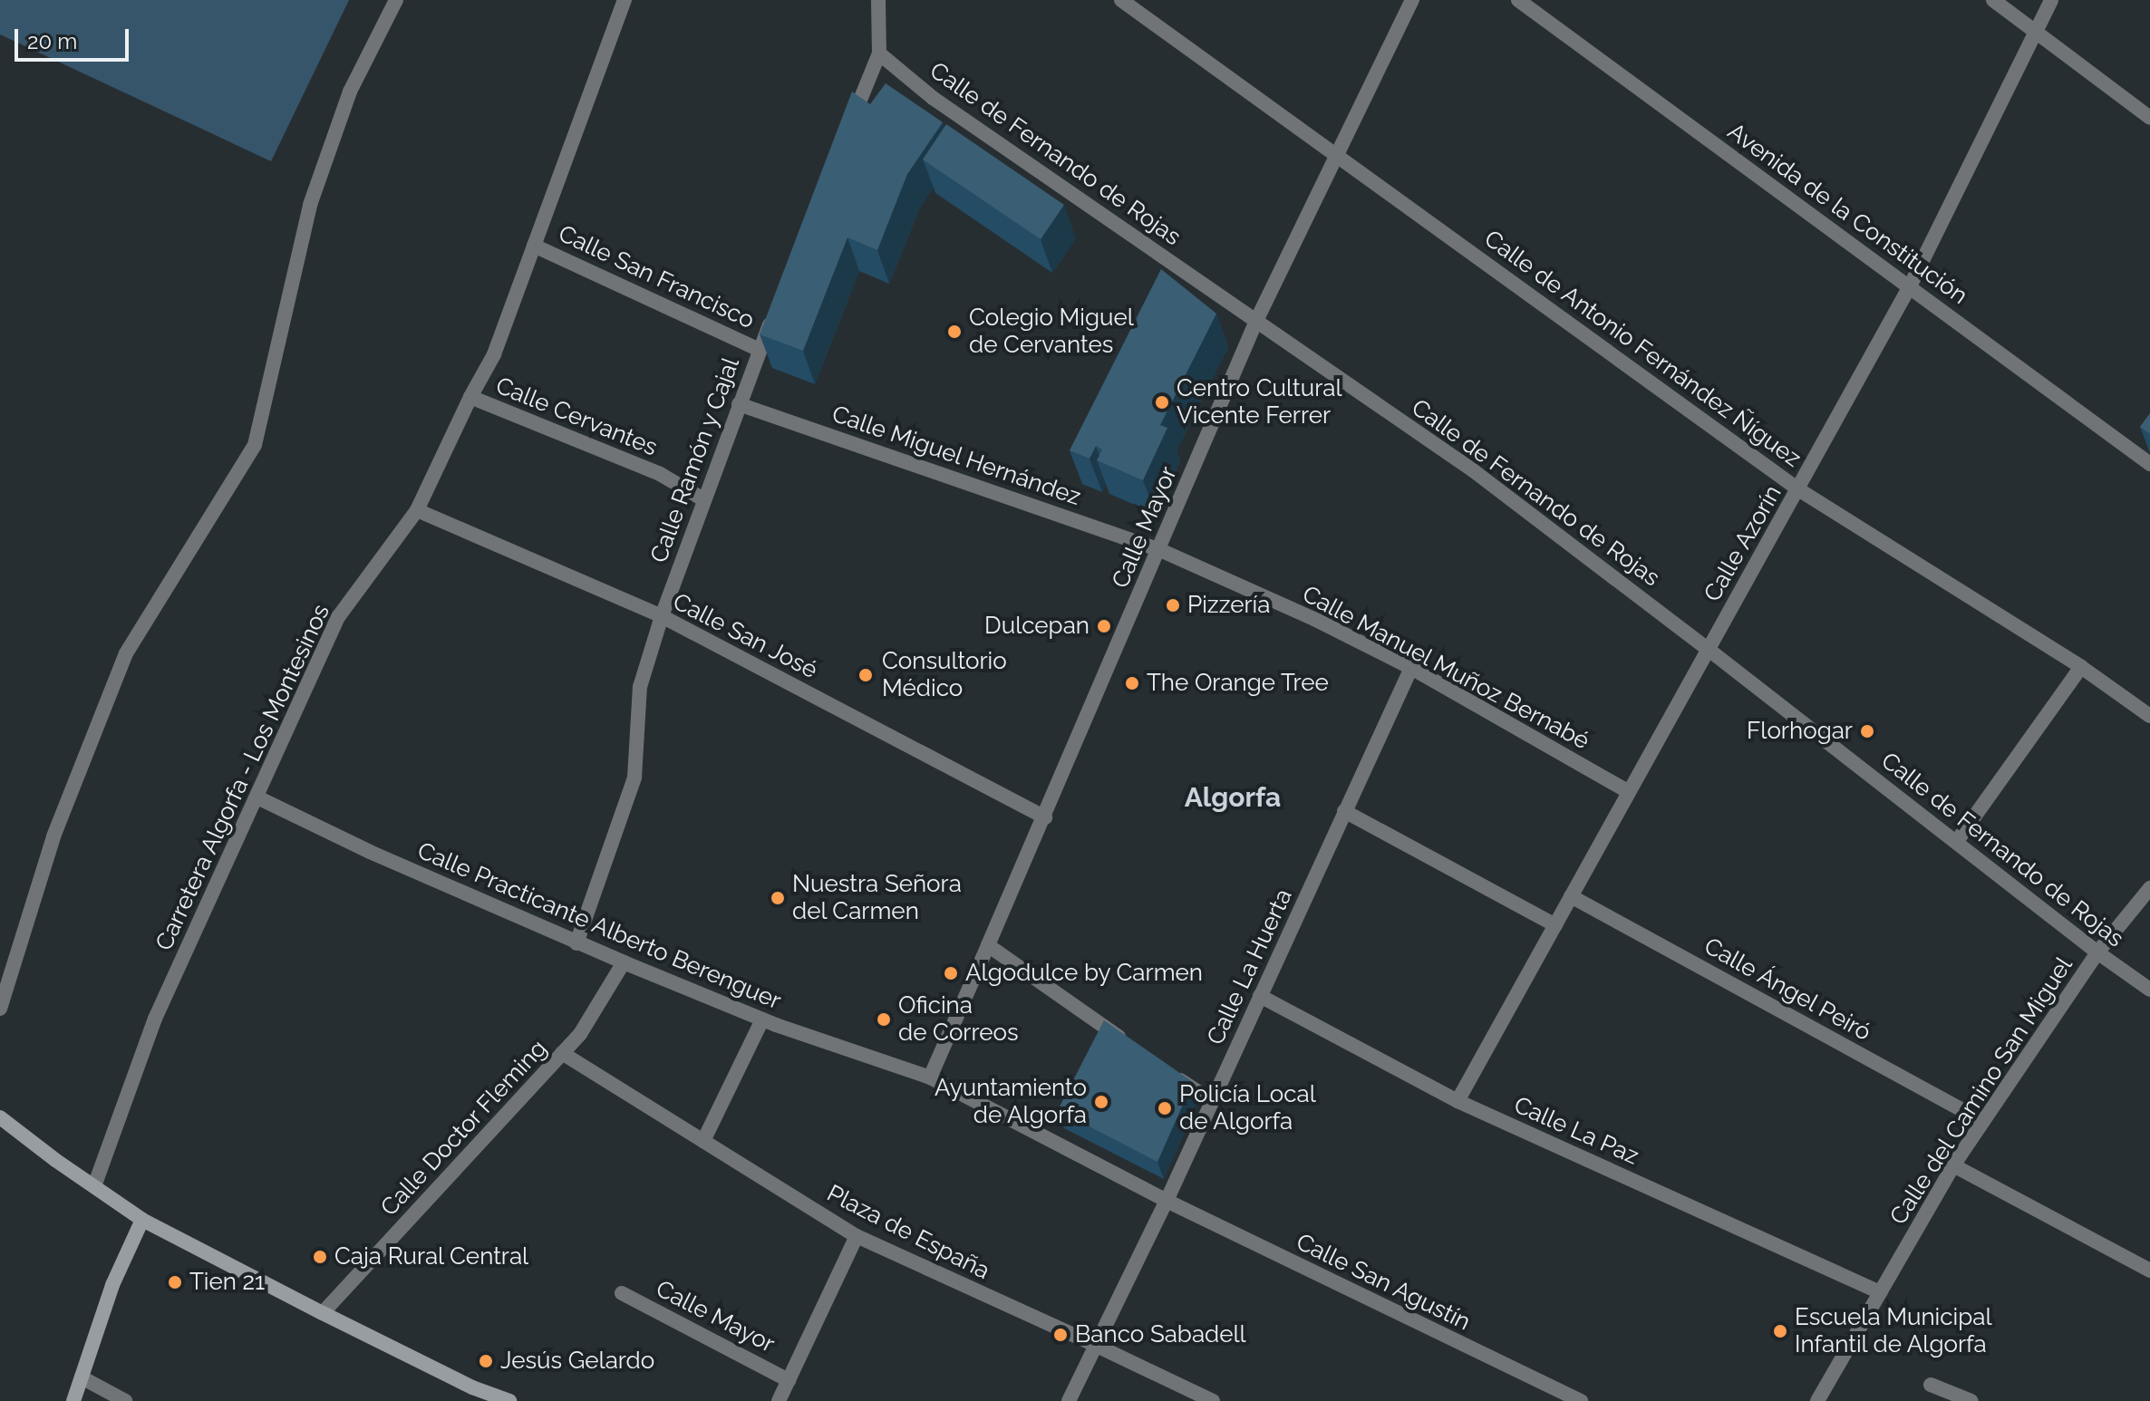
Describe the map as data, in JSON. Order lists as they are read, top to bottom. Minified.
{"streets":{"street":["Calle de Fernando de Rojas","Avenida de la Constitución","Calle San Francisco","Calle de Antonio Fernández Ñíguez","Calle Cervantes","Calle Miguel Hernández","Calle Ramón y Cajal","Calle Mayor","Calle Azorín","Calle San José","Calle Manuel Muñoz Bernabé","Carretera Algorfa - Los Montesinos","Calle Practicante Alberto Berenguer","Calle La Huerta","Calle Ángel Peiró","Calle del Camino San Miguel","Calle Doctor Fleming","Calle La Paz","Plaza de España","Calle San Agustín"]},"crossings":[["Calle de Fernando de Rojas","Calle Mayor"],["Calle de Fernando de Rojas","Calle Azorín"],["Calle de Fernando de Rojas","Calle del Camino San Miguel"],["Avenida de la Constitución","Calle Azorín"],["Calle San Francisco","Calle Ramón y Cajal"],["Calle San Francisco","Carretera Algorfa - Los Montesinos"],["Calle de Antonio Fernández Ñíguez","Calle Mayor"],["Calle de Antonio Fernández Ñíguez","Calle Azorín"],["Calle Cervantes","Calle Ramón y Cajal"],["Calle Cervantes","Carretera Algorfa - Los Montesinos"],["Calle Miguel Hernández","Calle Ramón y Cajal"],["Calle Miguel Hernández","Calle Mayor"],["Calle Miguel Hernández","Calle Manuel Muñoz Bernabé"],["Calle Ramón y Cajal","Calle San José"],["Calle Ramón y Cajal","Calle Practicante Alberto Berenguer"],["Calle Mayor","Calle San José"],["Calle Mayor","Calle Manuel Muñoz Bernabé"],["Calle Mayor","Calle Practicante Alberto Berenguer"],["Calle Mayor","Plaza de España"],["Calle Azorín","Calle Manuel Muñoz Bernabé"],["Calle Azorín","Calle Ángel Peiró"],["Calle Azorín","Calle La Paz"],["Calle San José","Carretera Algorfa - Los Montesinos"],["Calle Manuel Muñoz Bernabé","Calle La Huerta"],["Carretera Algorfa - Los Montesinos","Calle Practicante Alberto Berenguer"],["Calle Practicante Alberto Berenguer","Calle Doctor Fleming"],["Calle La Huerta","Calle La Paz"],["Calle La Huerta","Plaza de España"],["Calle La Huerta","Calle San Agustín"],["Calle Ángel Peiró","Calle del Camino San Miguel"],["Calle del Camino San Miguel","Calle La Paz"],["Calle Doctor Fleming","Plaza de España"]],"districts":["Algorfa"],"places":["Colegio Miguel de Cervantes","Centro Cultural Vicente Ferrer","Pizzería","Dulcepan","Consultorio Médico","The Orange Tree","Florhogar","Nuestra Señora del Carmen","Algodulce by Carmen","Oficina de Correos","Ayuntamiento de Algorfa","Policía Local de Algorfa","Caja Rural Central","Tien 21","Escuela Municipal Infantil de Algorfa","Banco Sabadell","Jesús Gelardo"],"scale_bar":"20 m"}
